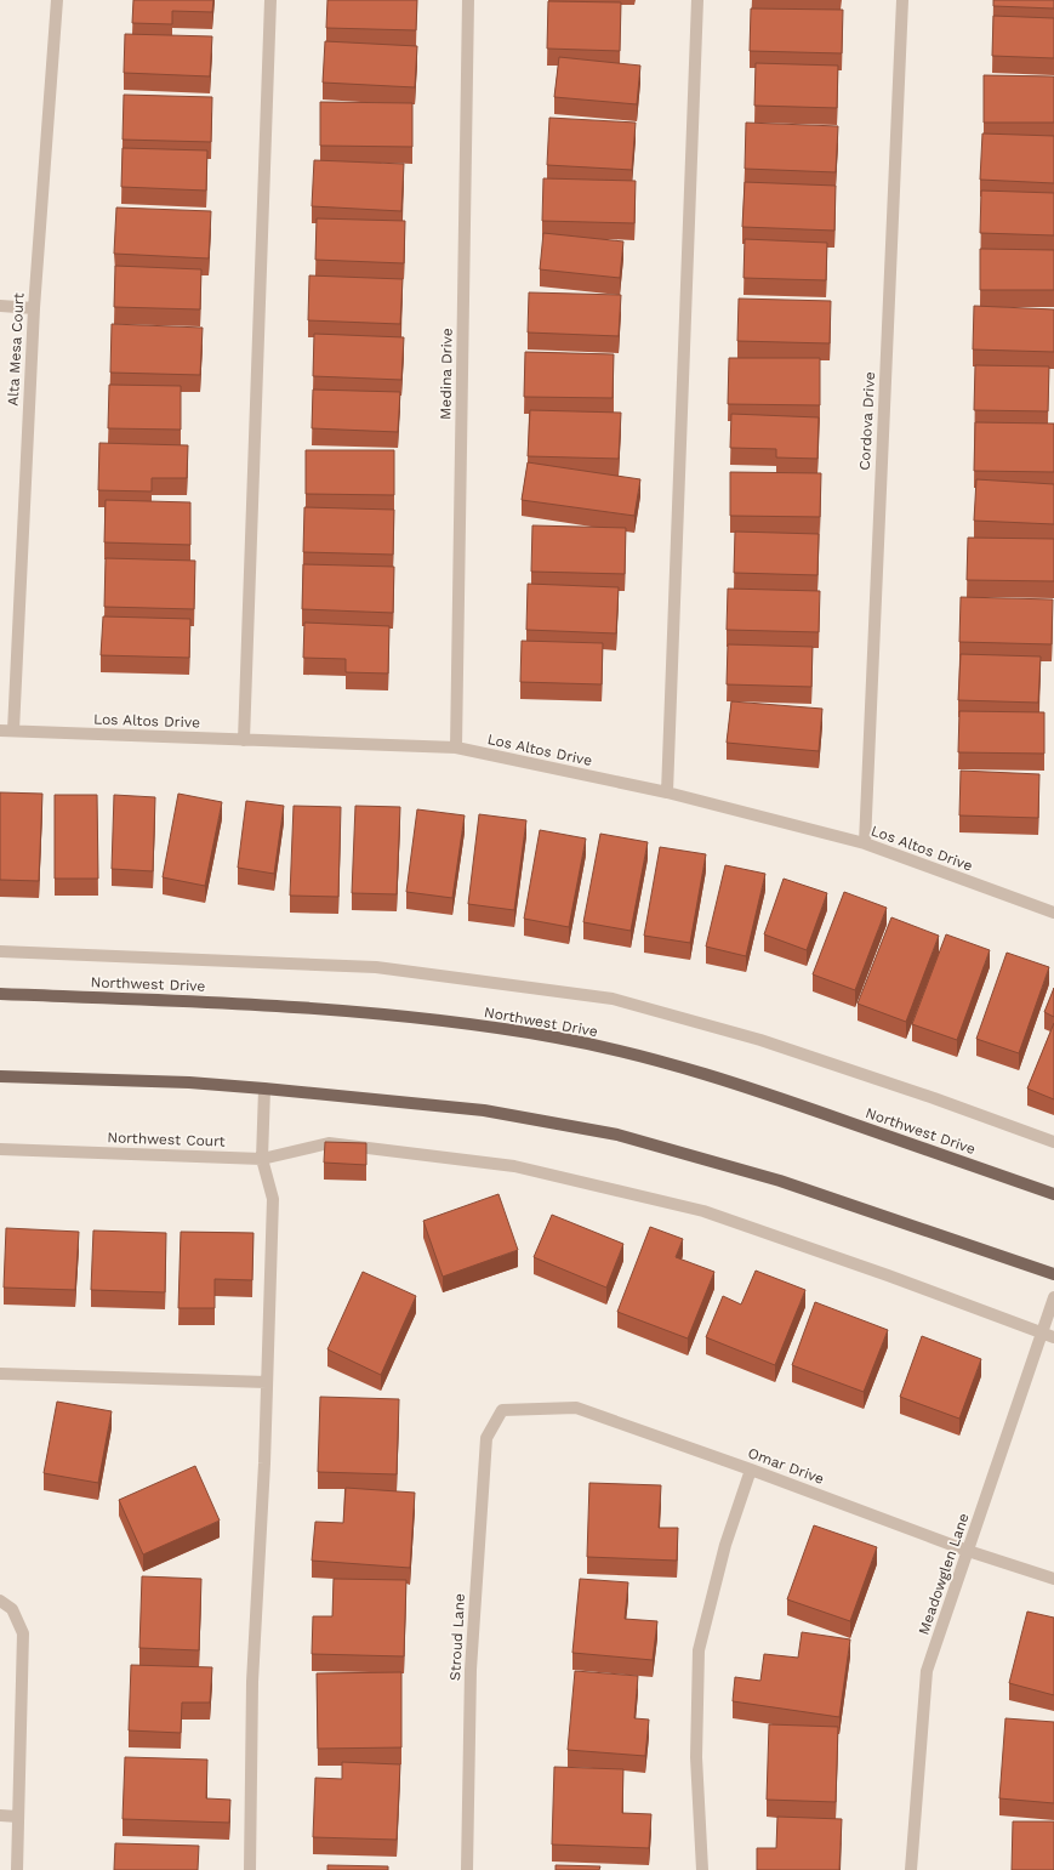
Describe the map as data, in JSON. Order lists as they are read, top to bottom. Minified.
{"streets":{"main road":["Northwest Drive"],"street":["Alta Mesa Court","Medina Drive","Cordova Drive","Los Altos Drive","Northwest Court","Omar Drive","Meadowglen Lane","Stroud Lane"]},"crossings":[["Alta Mesa Court","Los Altos Drive"],["Medina Drive","Los Altos Drive"],["Cordova Drive","Los Altos Drive"],["Northwest Court","Meadowglen Lane"],["Omar Drive","Meadowglen Lane"],["Omar Drive","Stroud Lane"]]}
